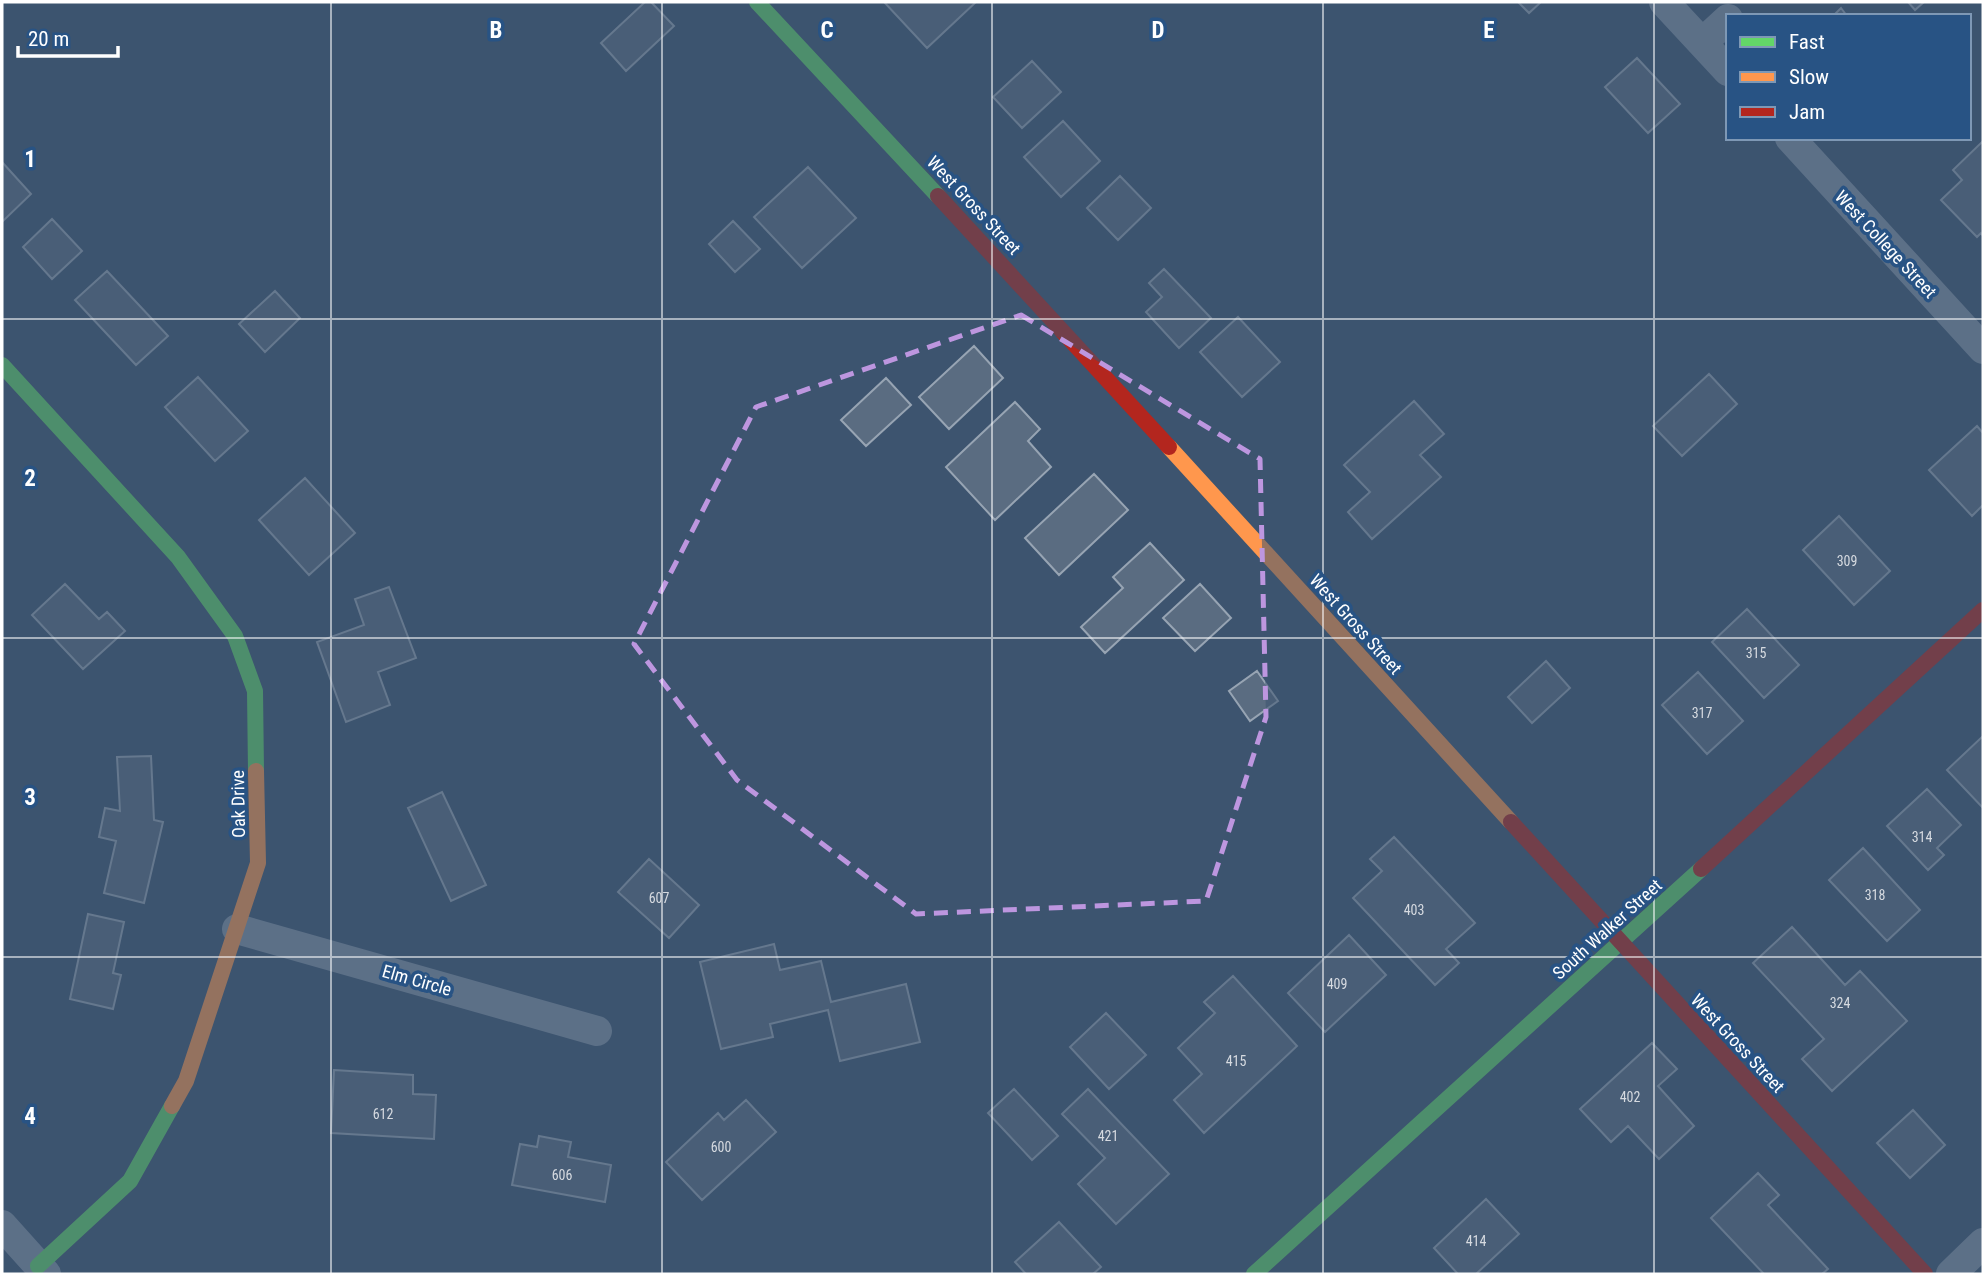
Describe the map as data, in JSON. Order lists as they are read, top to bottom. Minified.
{"streets":{"street":["West Gross Street","West College Street","Oak Drive","South Walker Street","Elm Circle"]},"crossings":[["West Gross Street","South Walker Street"],["Oak Drive","Elm Circle"]],"house_numbers":["309","315","317","314","318","607","403","409","324","415","402","612","421","600","606","414"],"legend":["Fast","Slow","Jam"],"scale_bar":"20 m","grid":{"columns":["B","C","D","E"],"rows":["1","2","3","4"]}}
